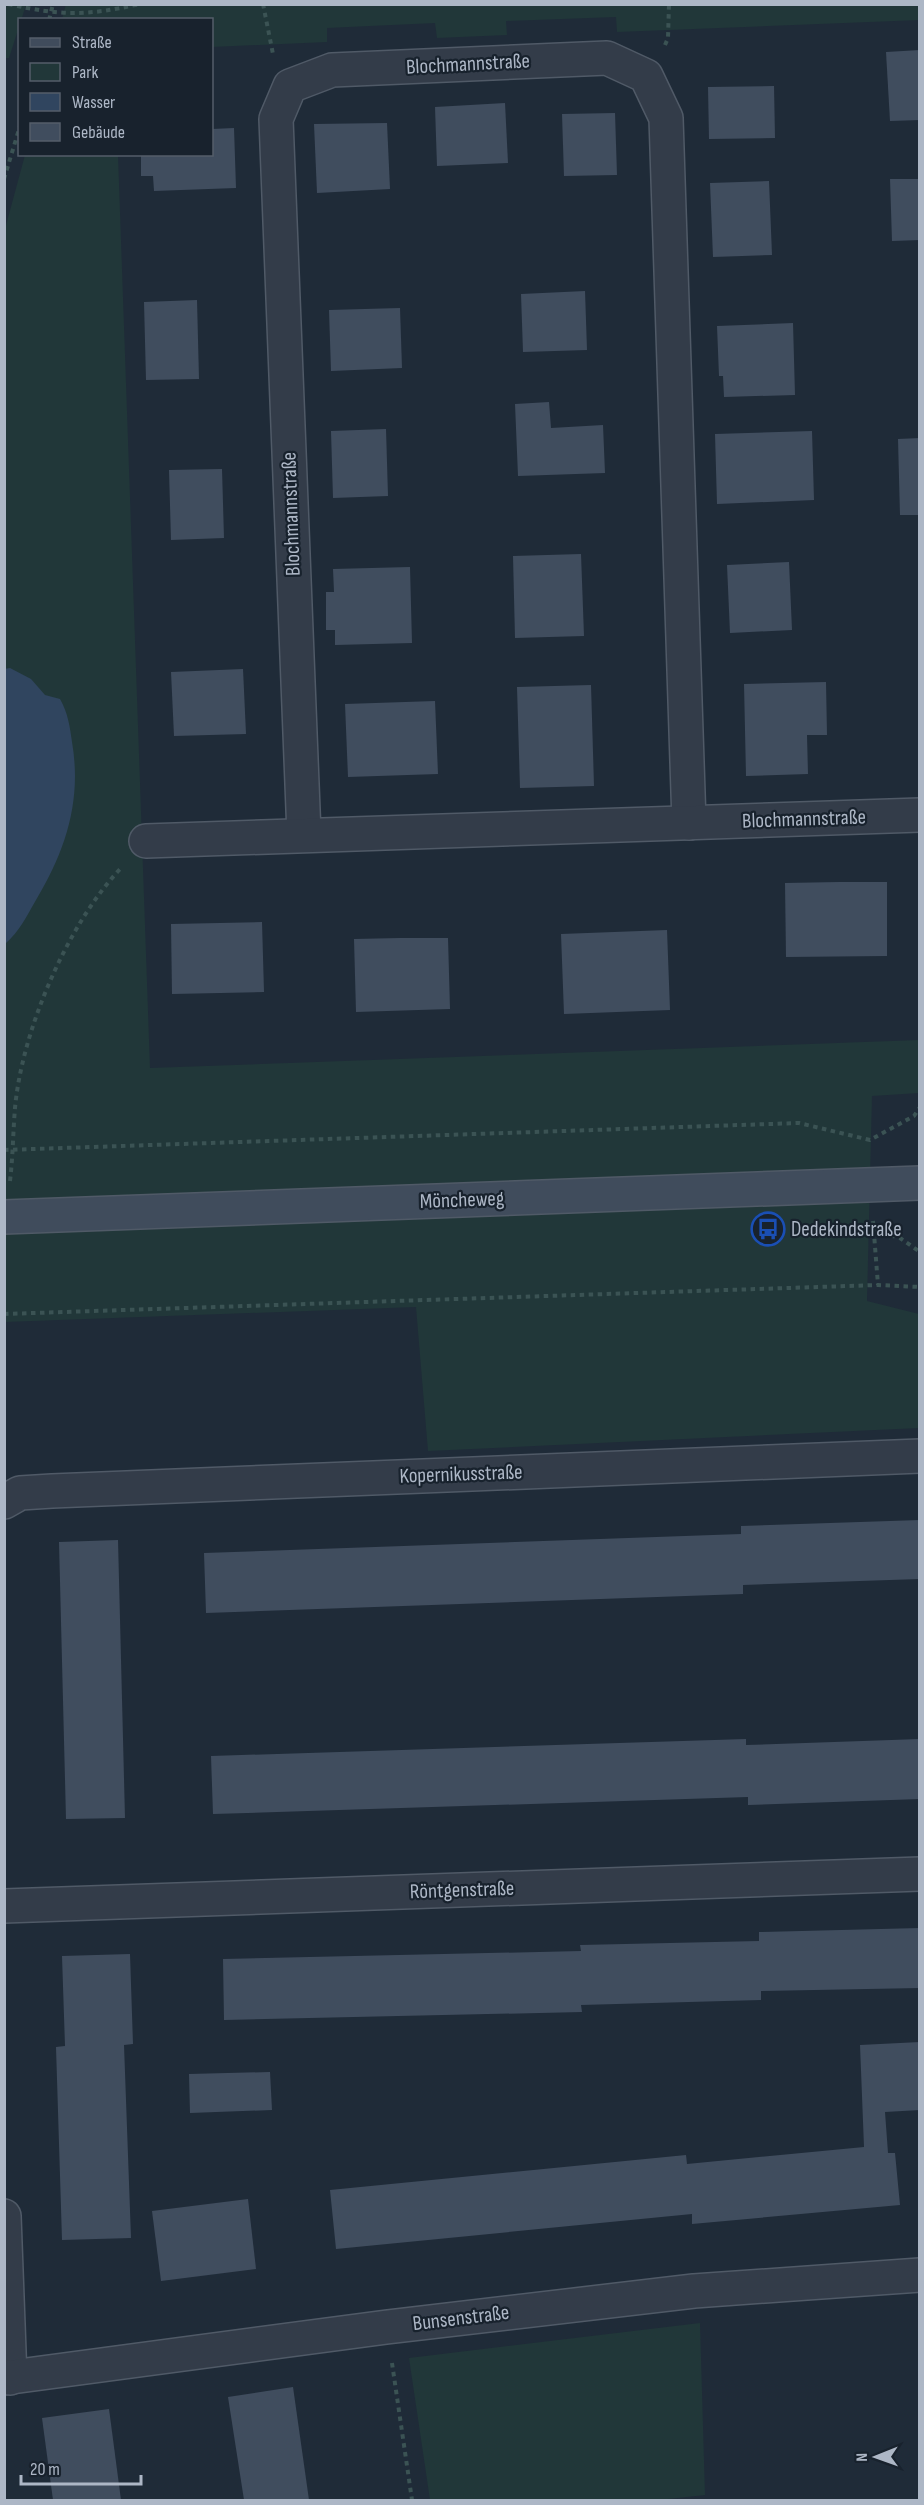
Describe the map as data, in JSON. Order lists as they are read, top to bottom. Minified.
{"streets":{"main road":["Möncheweg"],"street":["Blochmannstraße","Kopernikusstraße","Röntgenstraße","Bunsenstraße"]},"places":{"bus stop":["Dedekindstraße"]},"legend":["Straße","Park","Wasser","Gebäude"],"scale_bar":"20 m","north":"left"}
